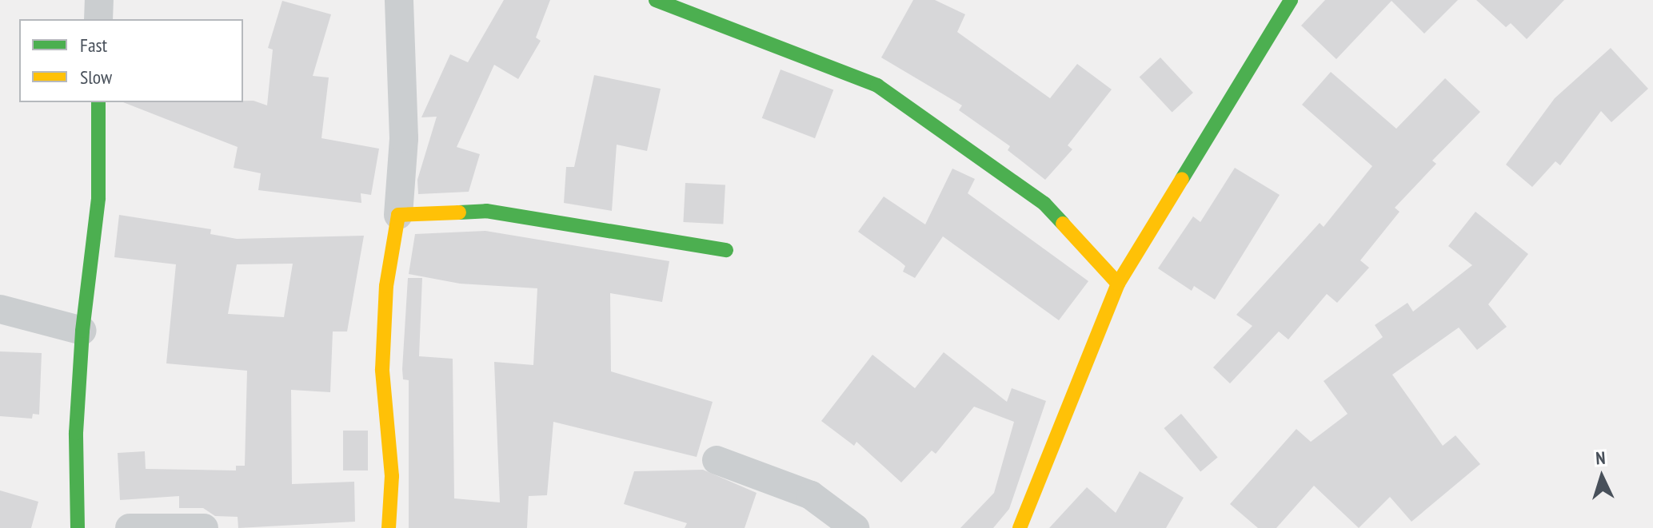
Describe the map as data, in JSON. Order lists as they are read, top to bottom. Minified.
{"legend":["Fast","Slow"],"north":"top"}
